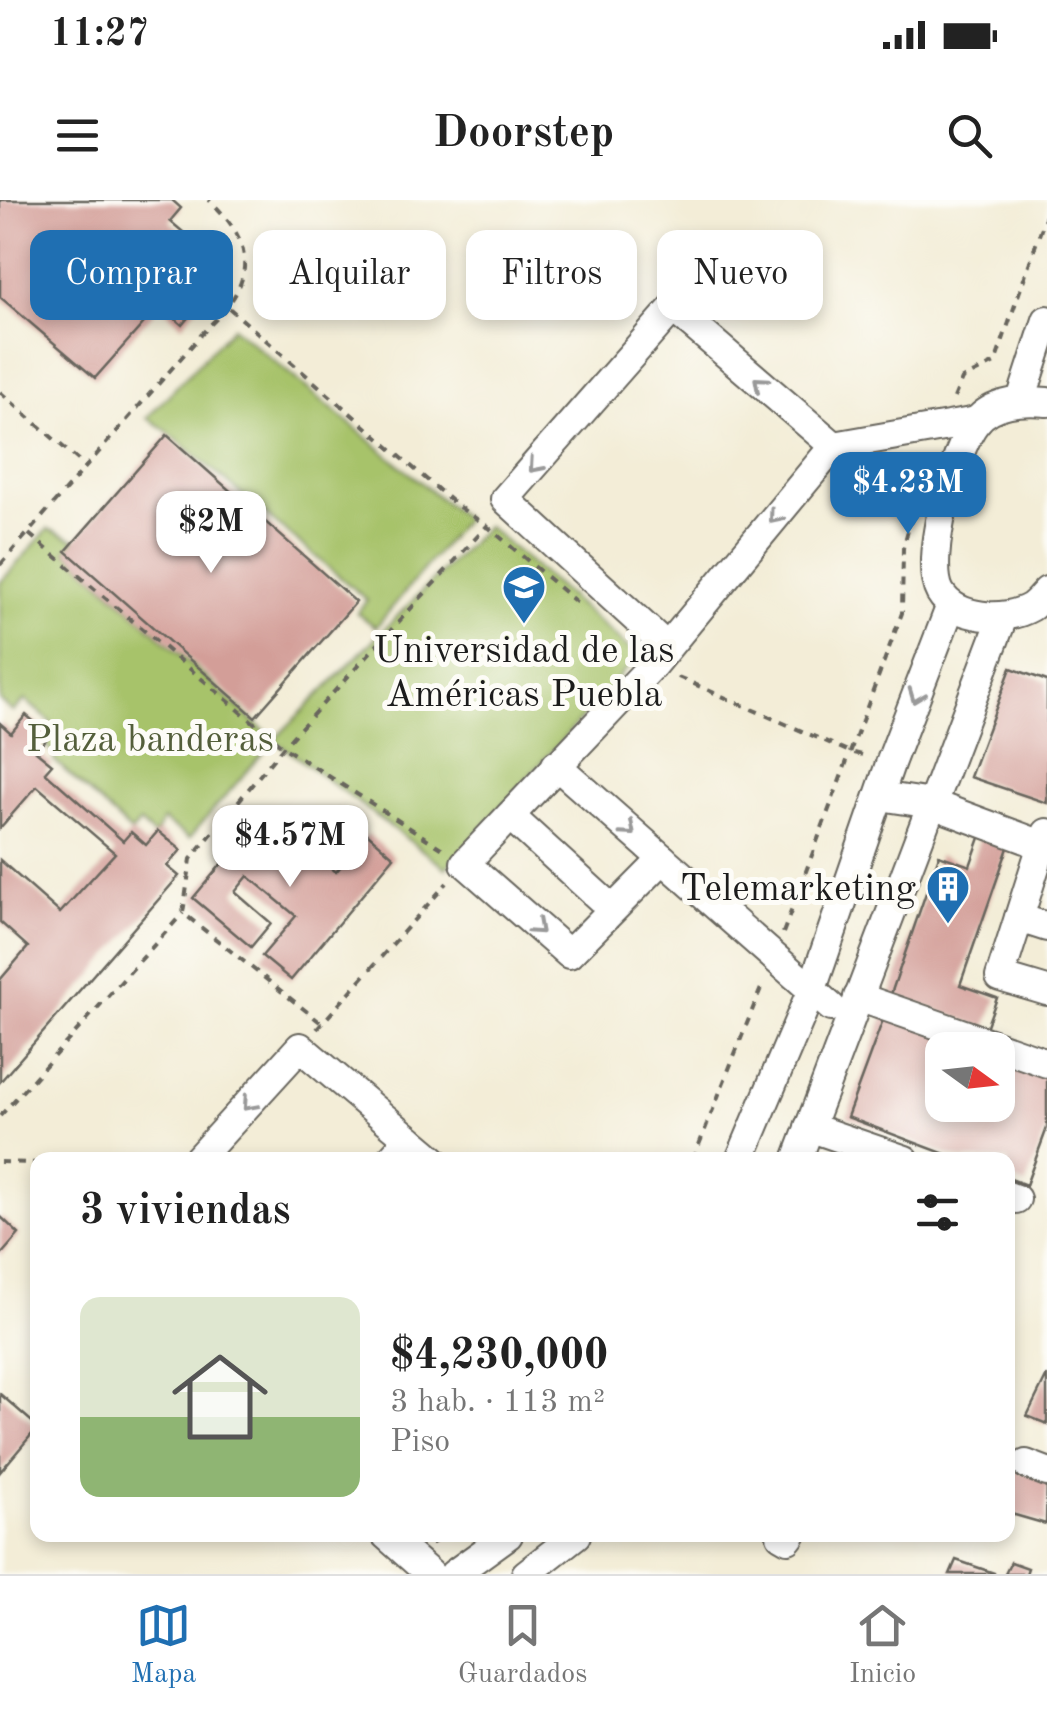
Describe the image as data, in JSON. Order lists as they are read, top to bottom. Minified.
{"parks":["Plaza banderas"],"places":{"school or university":["Universidad de las Américas Puebla"],"building":["Telemarketing"]},"north":"right","page":{"status":"11:27","header":"Doorstep","chip":["Comprar","Alquilar","Filtros","Nuevo"],"price":["$4.23M","$2M","$4.57M"],"heading":"3 viviendas","list":[{"name":"$4,230,000","note":"3 hab. · 113 m² · Piso"}],"tabs":["Mapa","Guardados","Inicio"]}}
